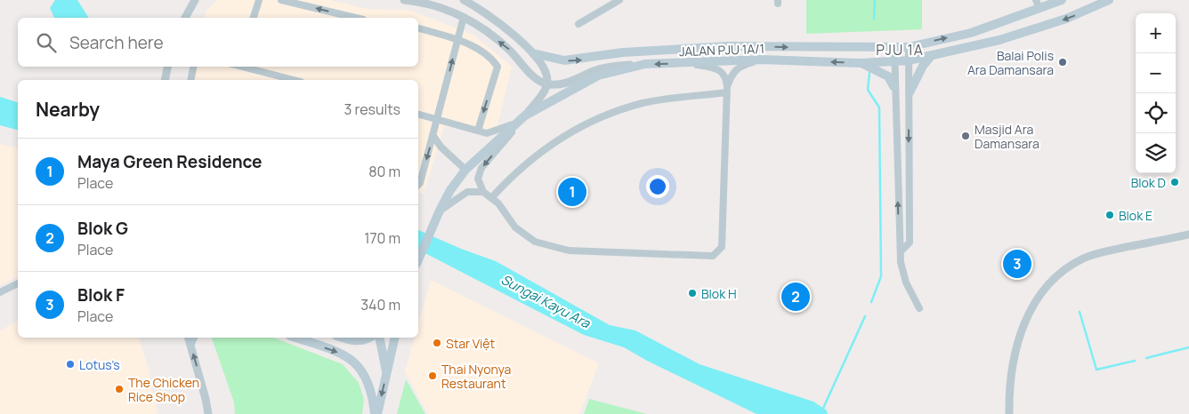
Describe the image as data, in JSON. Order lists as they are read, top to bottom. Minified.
{"streets":{"main road":["JALAN PJU 1A/1"]},"districts":["PJU 1A"],"water":["Sungai Kayu Ara"],"places":["Balai Polis Ara Damansara","Masjid Ara Damansara","Blok D","Blok E","Blok H","Star Việt","Lotus's","Thai Nyonya Restaurant","The Chicken Rice Shop"],"page":{"map_buttons":["+","−"],"search":"Search here","heading":["Nearby","3 results"],"list":[{"mark":"1","name":"Maya Green Residence","note":"Place","value":"80 m"},{"mark":"2","name":"Blok G","note":"Place","value":"170 m"},{"mark":"3","name":"Blok F","note":"Place","value":"340 m"}],"pins":["1","3","2"]}}
